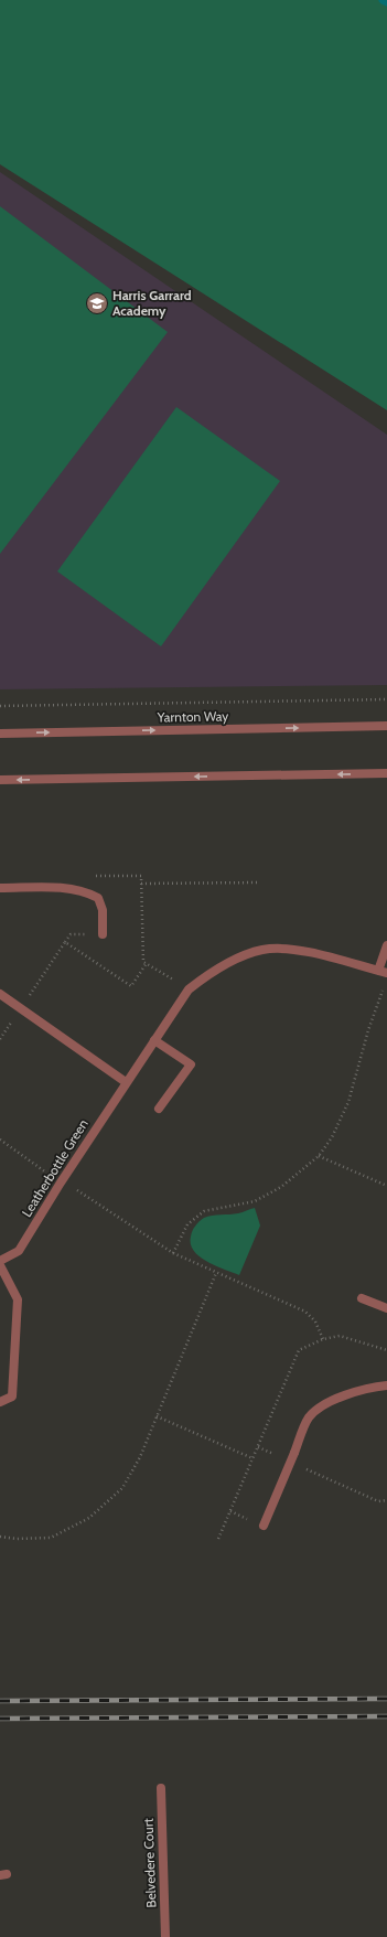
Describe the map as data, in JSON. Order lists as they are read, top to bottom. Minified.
{"streets":{"street":["Yarnton Way","Leatherbottle Green","Belvedere Court"]},"places":{"school or university":["Harris Garrard Academy"]}}
